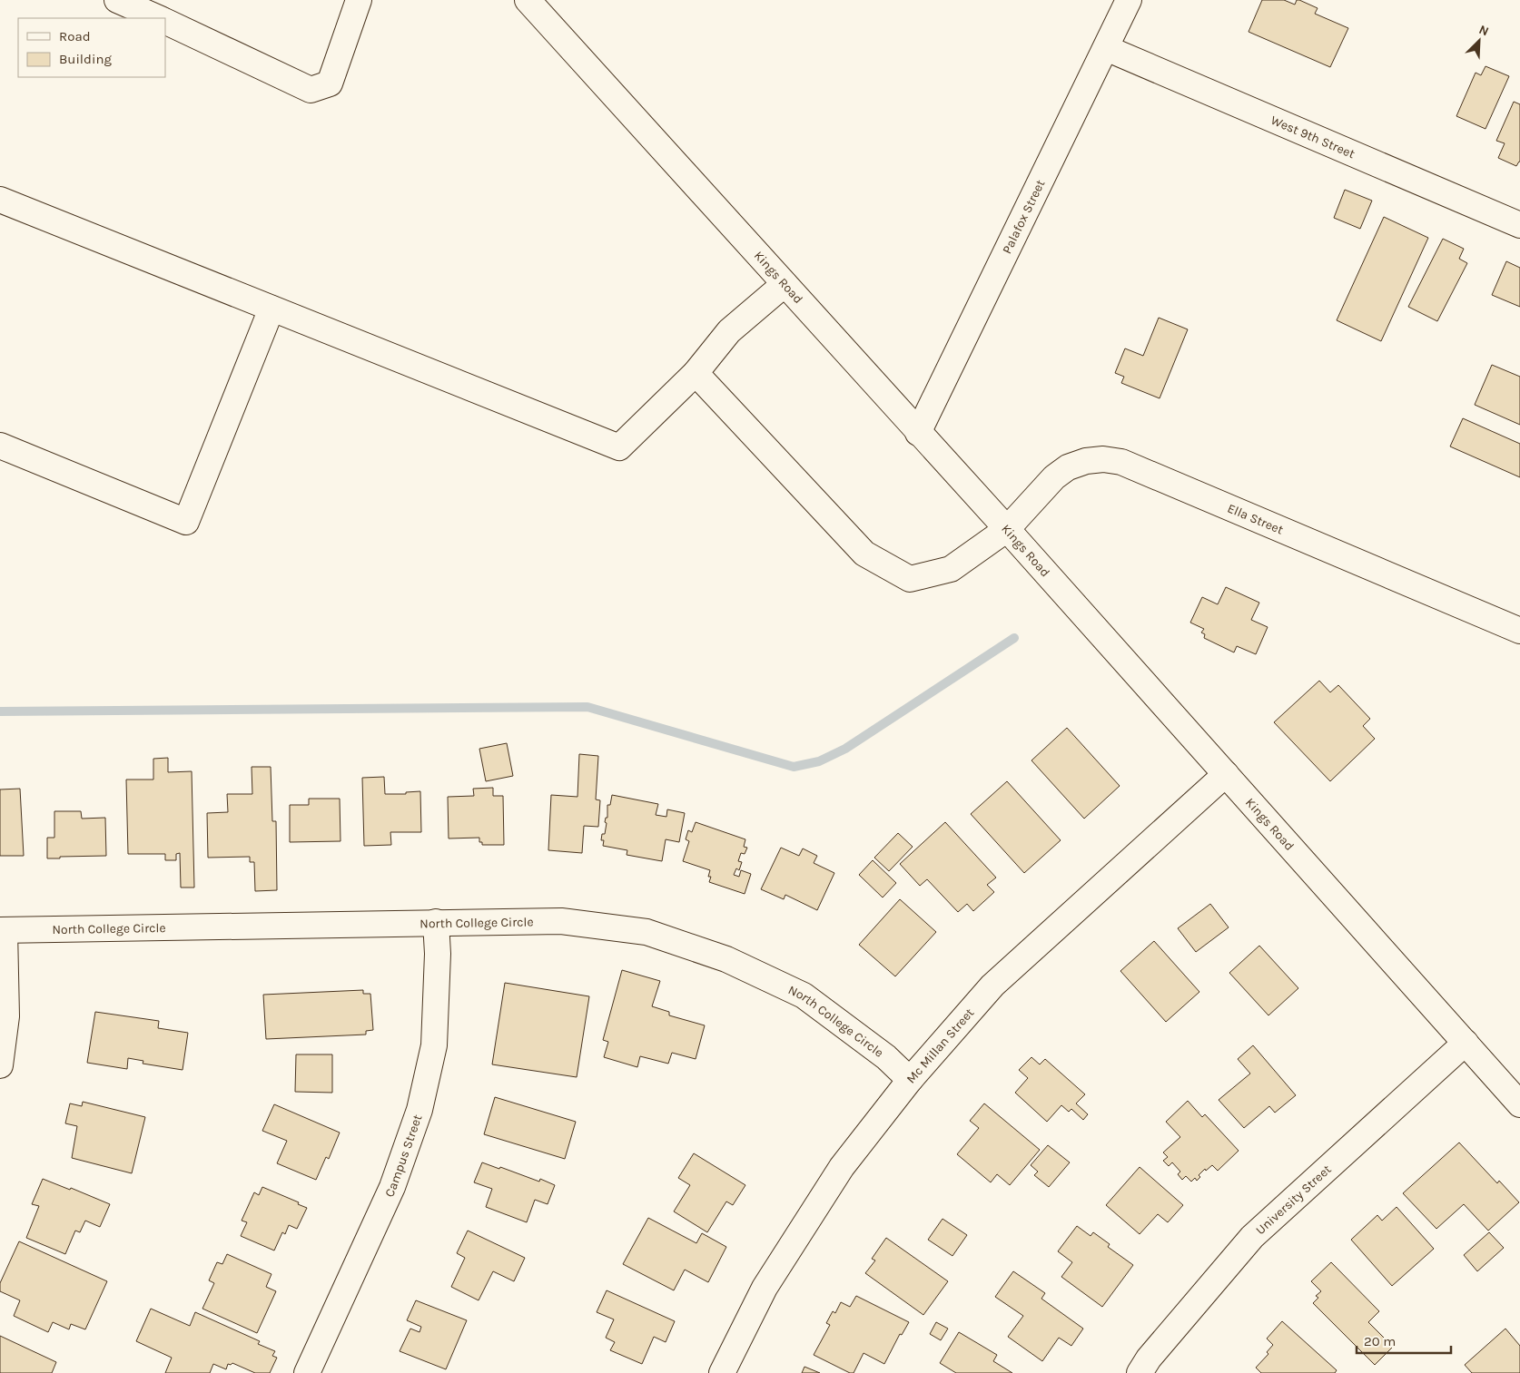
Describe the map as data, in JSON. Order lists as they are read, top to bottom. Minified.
{"streets":{"street":["West 9th Street","Palafox Street","Kings Road","Ella Street","North College Circle","Mc Millan Street","Campus Street","University Street"]},"crossings":[["West 9th Street","Palafox Street"],["Palafox Street","Kings Road"],["Kings Road","Ella Street"],["Kings Road","Mc Millan Street"],["Kings Road","University Street"],["North College Circle","Mc Millan Street"],["North College Circle","Campus Street"]],"legend":["Road","Building"],"scale_bar":"20 m","north":"top right"}
